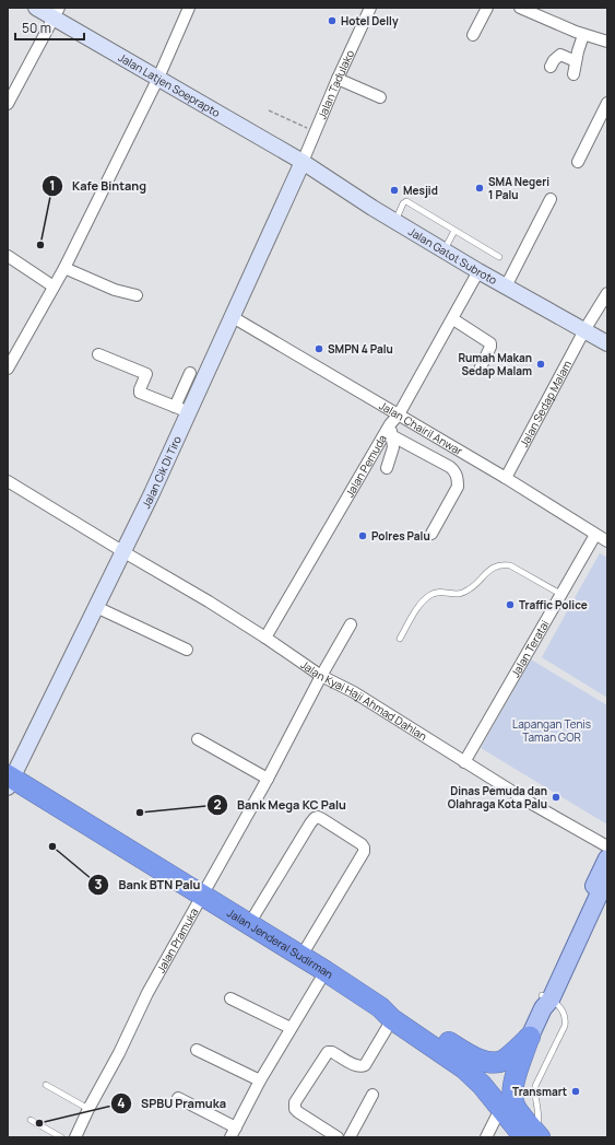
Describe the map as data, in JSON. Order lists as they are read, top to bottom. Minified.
{"streets":{"highway":["Jalan Jenderal Sudirman"],"street":["Jalan Latjen Soeprapto","Jalan Tadulako","Jalan Gatot Subroto","Jalan Sedap Malam","Jalan Chairil Anwar","Jalan Pemuda","Jalan Cik Di Tiro","Jalan Teratai","Jalan Kyai Haji Ahmad Dahlan","Jalan Pramuka"]},"crossings":[["Jalan Latjen Soeprapto","Jalan Tadulako"],["Jalan Latjen Soeprapto","Jalan Gatot Subroto"],["Jalan Latjen Soeprapto","Jalan Cik Di Tiro"],["Jalan Tadulako","Jalan Gatot Subroto"],["Jalan Tadulako","Jalan Cik Di Tiro"],["Jalan Gatot Subroto","Jalan Sedap Malam"],["Jalan Gatot Subroto","Jalan Pemuda"],["Jalan Gatot Subroto","Jalan Cik Di Tiro"],["Jalan Sedap Malam","Jalan Chairil Anwar"],["Jalan Chairil Anwar","Jalan Pemuda"],["Jalan Chairil Anwar","Jalan Cik Di Tiro"],["Jalan Chairil Anwar","Jalan Teratai"],["Jalan Pemuda","Jalan Kyai Haji Ahmad Dahlan"],["Jalan Cik Di Tiro","Jalan Kyai Haji Ahmad Dahlan"],["Jalan Cik Di Tiro","Jalan Jenderal Sudirman"],["Jalan Teratai","Jalan Kyai Haji Ahmad Dahlan"],["Jalan Kyai Haji Ahmad Dahlan","Jalan Pramuka"],["Jalan Pramuka","Jalan Jenderal Sudirman"]],"parks":["Lapangan Tenis Taman GOR"],"places":["Hotel Delly","SMA Negeri 1 Palu","Mesjid","Kafe Bintang","SMPN 4 Palu","Rumah Makan Sedap Malam","Polres Palu","Traffic Police","Dinas Pemuda dan Olahraga Kota Palu","Bank Mega KC Palu","Bank BTN Palu","Transmart","SPBU Pramuka"],"scale_bar":"50 m"}
